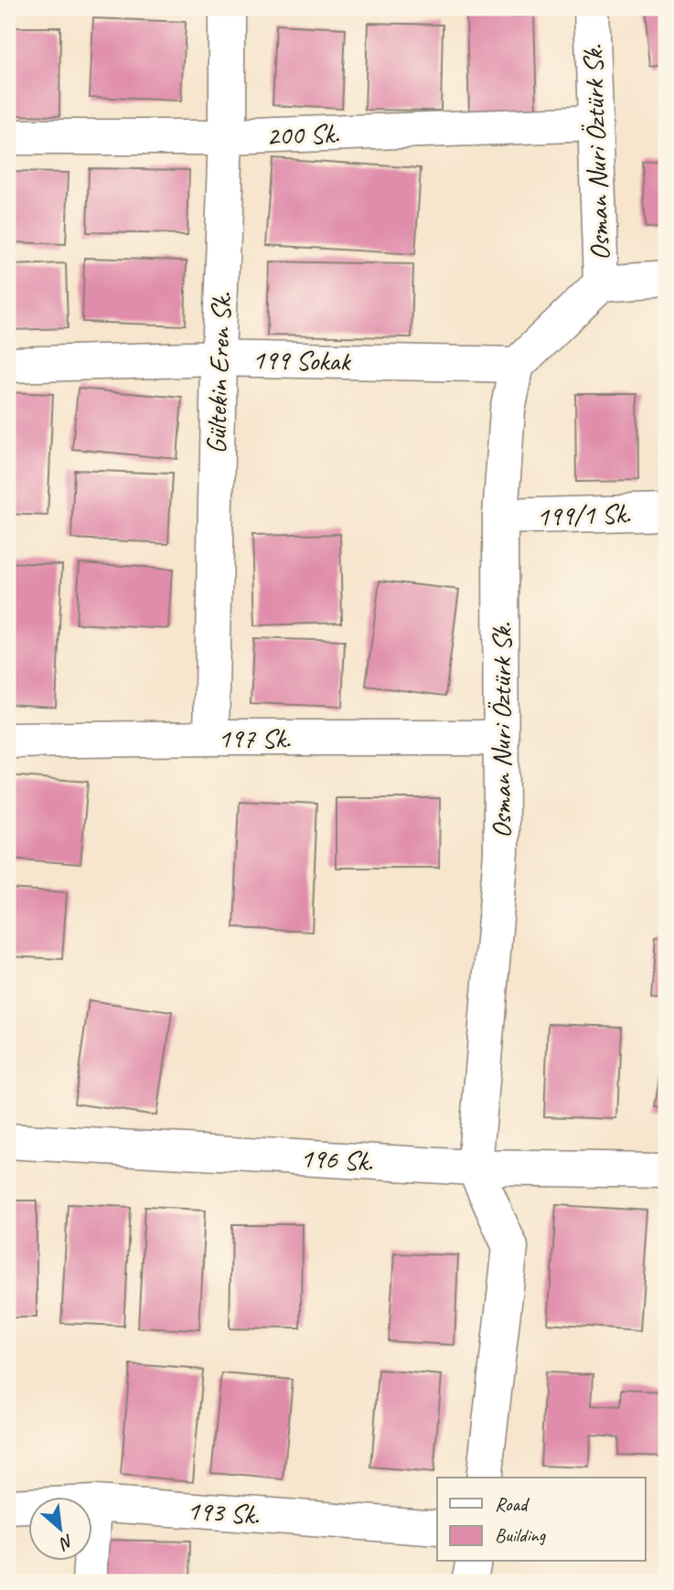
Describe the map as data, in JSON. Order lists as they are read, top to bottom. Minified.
{"streets":{"street":["200 Sk.","Osman Nuri Öztürk Sk.","199 Sokak","Gültekin Eren Sk.","199/1 Sk.","197 Sk.","196 Sk.","193 Sk."]},"crossings":[["200 Sk.","Osman Nuri Öztürk Sk."],["200 Sk.","Gültekin Eren Sk."],["Osman Nuri Öztürk Sk.","199 Sokak"],["Osman Nuri Öztürk Sk.","199/1 Sk."],["Osman Nuri Öztürk Sk.","197 Sk."],["Osman Nuri Öztürk Sk.","196 Sk."],["199 Sokak","Gültekin Eren Sk."],["Gültekin Eren Sk.","197 Sk."]],"legend":["Road","Building"],"north":"bottom right"}
